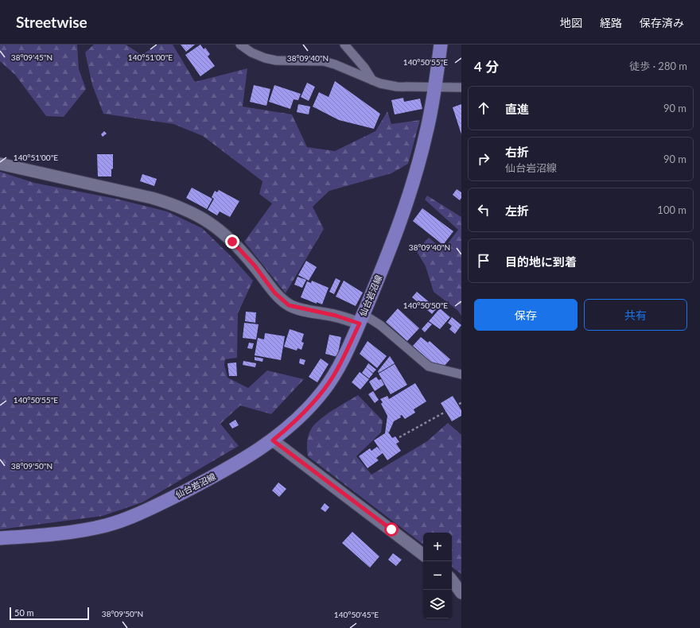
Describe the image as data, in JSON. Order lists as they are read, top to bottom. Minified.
{"streets":{"main road":["仙台岩沼線"]},"scale_bar":"50 m","page":{"header":"Streetwise","nav":["地図","経路","保存済み"],"heading":["4 分","徒歩 · 280 m"],"list":[["直進","90 m"],["右折","仙台岩沼線","90 m"],["左折","100 m"],"目的地に到着"],"buttons":["保存","共有"],"map_buttons":["+","−"],"scale":"50 m"},"coordinates":["140°51'00\"E","38°09'45\"N","38°09'40\"N","140°50'55\"E","140°50'50\"E","38°09'50\"N","140°50'45\"E"]}
